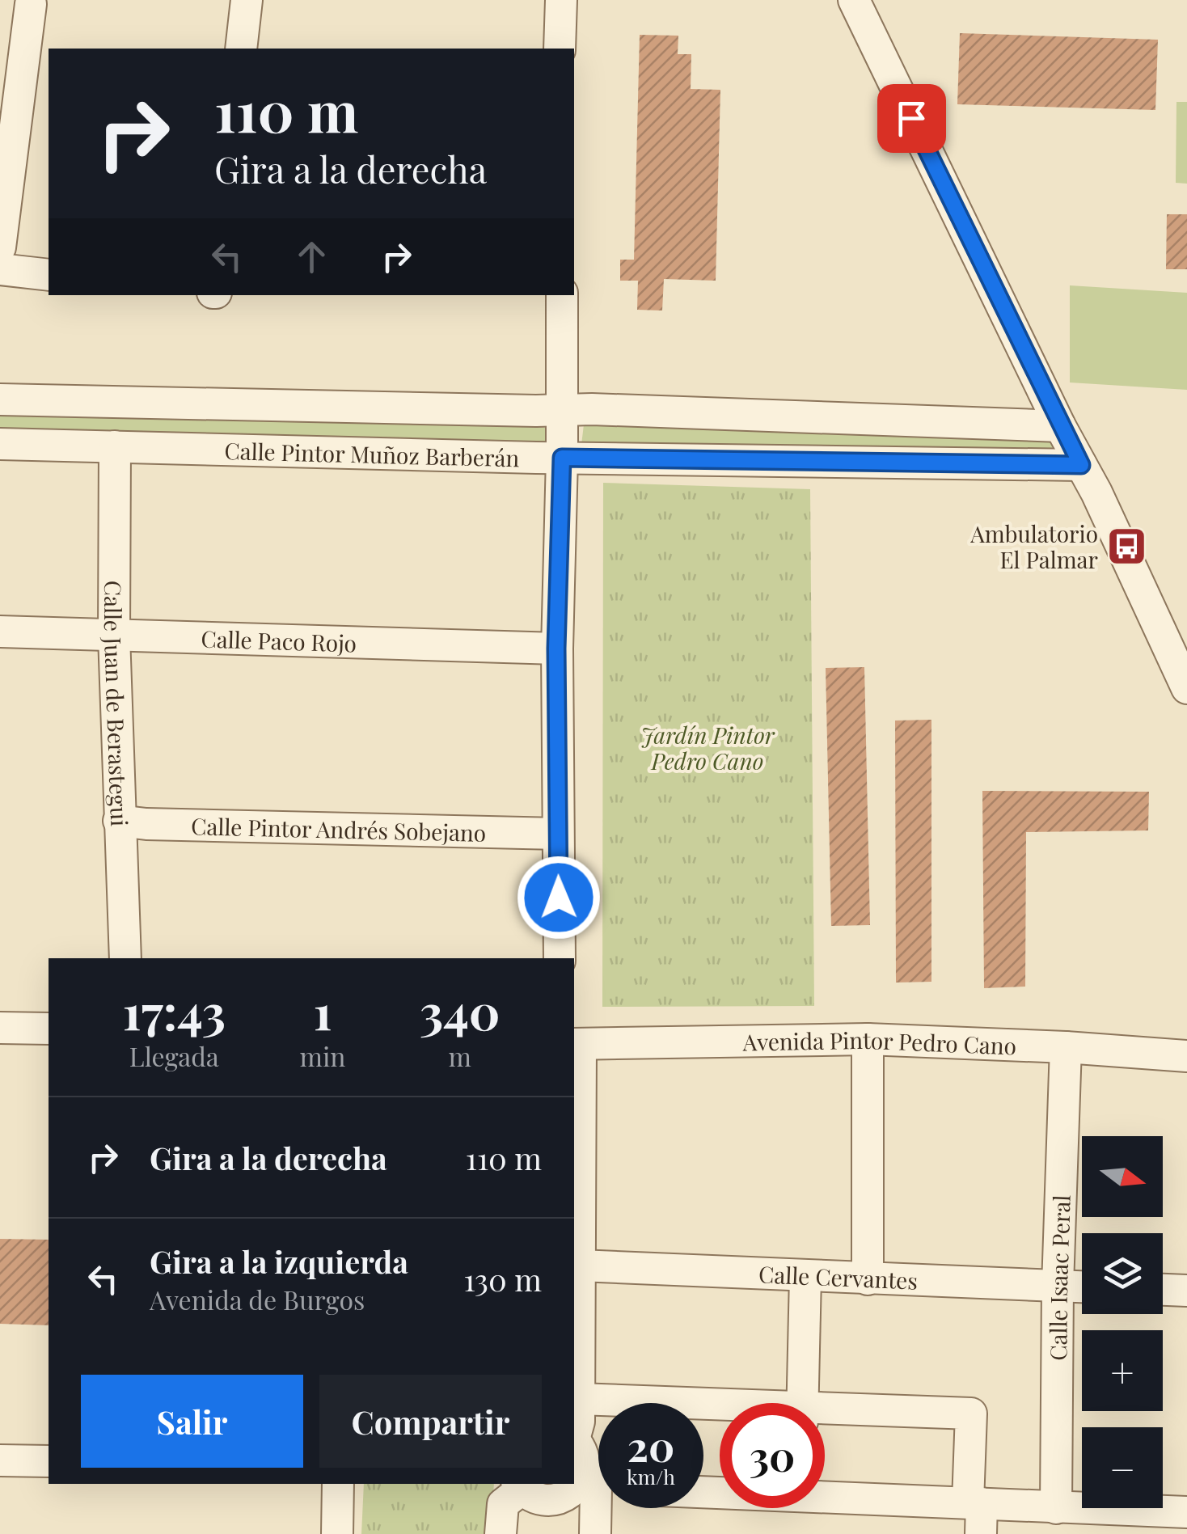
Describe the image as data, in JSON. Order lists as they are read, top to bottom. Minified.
{"streets":{"street":["Calle Pintor Muñoz Barberán","Calle Paco Rojo","Calle Juan de Berastegui","Calle Pintor Andrés Sobejano","Avenida Pintor Pedro Cano","Calle Cervantes","Calle Isaac Peral"]},"crossings":[["Calle Pintor Muñoz Barberán","Calle Juan de Berastegui"],["Calle Paco Rojo","Calle Juan de Berastegui"],["Calle Juan de Berastegui","Calle Pintor Andrés Sobejano"],["Avenida Pintor Pedro Cano","Calle Isaac Peral"],["Calle Cervantes","Calle Isaac Peral"]],"parks":["Jardín Pintor Pedro Cano"],"places":{"bus stop":["Ambulatorio El Palmar"]},"north":"right","page":{"turn":["110 m","Gira a la derecha"],"eta":["17:43","Llegada","1","min","340","m"],"list":[{"name":"Gira a la derecha","value":"110 m"},{"name":"Gira a la izquierda","note":"Avenida de Burgos","value":"130 m"}],"map_buttons":["+","−"],"buttons":["Salir","Compartir"],"speed":"20 km/h","limit":"30"}}
